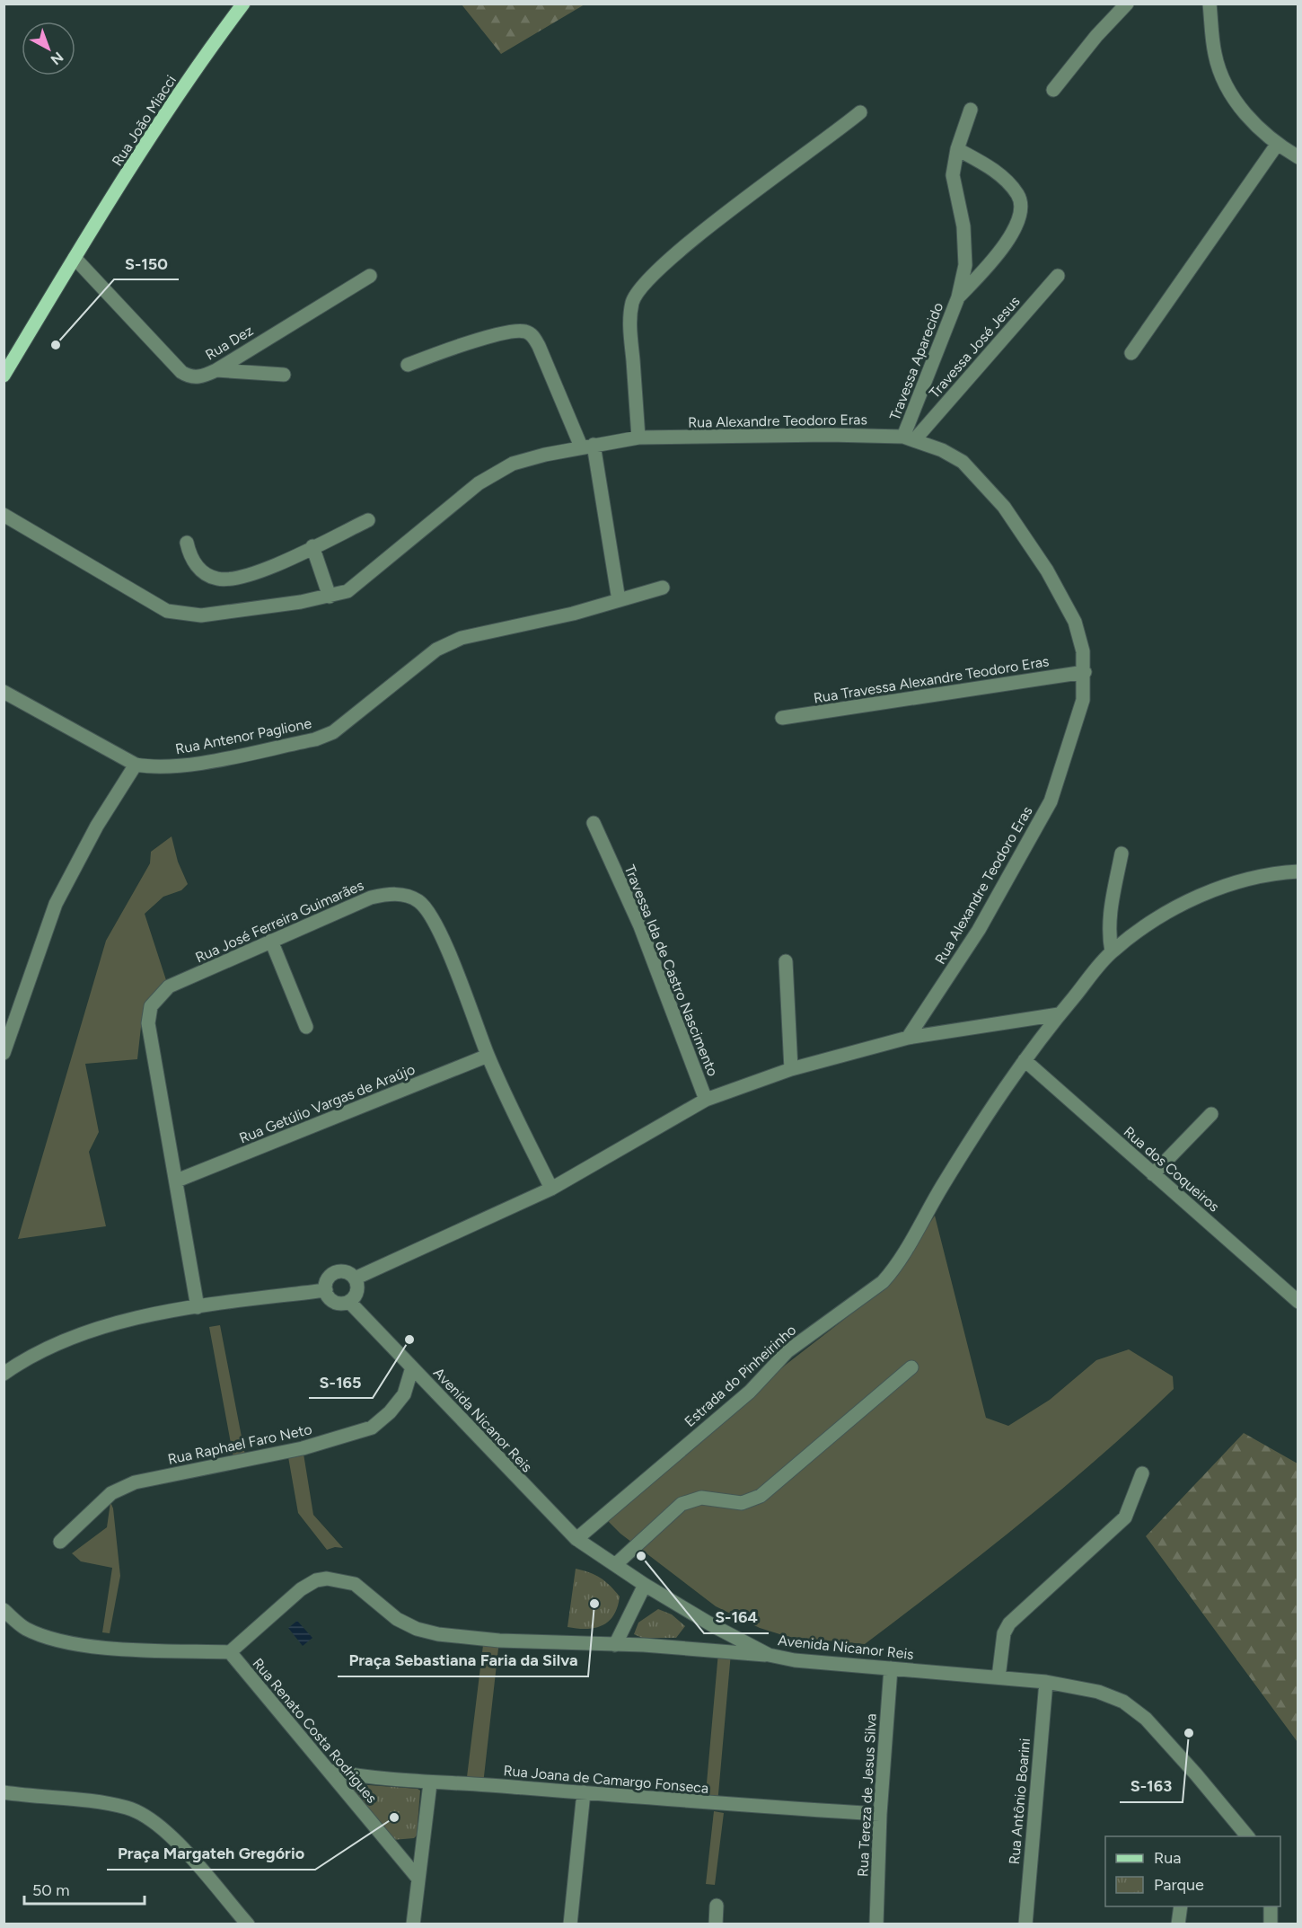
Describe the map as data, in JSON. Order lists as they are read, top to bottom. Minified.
{"streets":{"main road":["Rua João Miacci"],"street":["Rua Dez","Travessa José Jesus","Travessa Aparecido","Rua Alexandre Teodoro Eras","Rua Travessa Alexandre Teodoro Eras","Rua Antenor Paglione","Rua José Ferreira Guimarães","Travessa Ida de Castro Nascimento","Rua Getúlio Vargas de Araújo","Rua dos Coqueiros","Estrada do Pinheirinho","Avenida Nicanor Reis","Rua Raphael Faro Neto","Rua Renato Costa Rodrigues","Rua Joana de Camargo Fonseca","Rua Tereza de Jesus Silva","Rua Antônio Boarini"]},"crossings":[["Rua João Miacci","Rua Dez"],["Travessa José Jesus","Travessa Aparecido"],["Travessa José Jesus","Rua Alexandre Teodoro Eras"],["Travessa Aparecido","Rua Alexandre Teodoro Eras"],["Rua Alexandre Teodoro Eras","Rua Travessa Alexandre Teodoro Eras"],["Rua José Ferreira Guimarães","Rua Getúlio Vargas de Araújo"],["Rua dos Coqueiros","Estrada do Pinheirinho"],["Estrada do Pinheirinho","Avenida Nicanor Reis"],["Avenida Nicanor Reis","Rua Raphael Faro Neto"],["Avenida Nicanor Reis","Rua Tereza de Jesus Silva"],["Avenida Nicanor Reis","Rua Antônio Boarini"],["Rua Renato Costa Rodrigues","Rua Joana de Camargo Fonseca"],["Rua Joana de Camargo Fonseca","Rua Tereza de Jesus Silva"]],"places":["S-150","S-165","S-164","Praça Sebastiana Faria da Silva","S-163","Praça Margateh Gregório"],"legend":["Rua","Parque"],"scale_bar":"50 m","north":"bottom right"}
